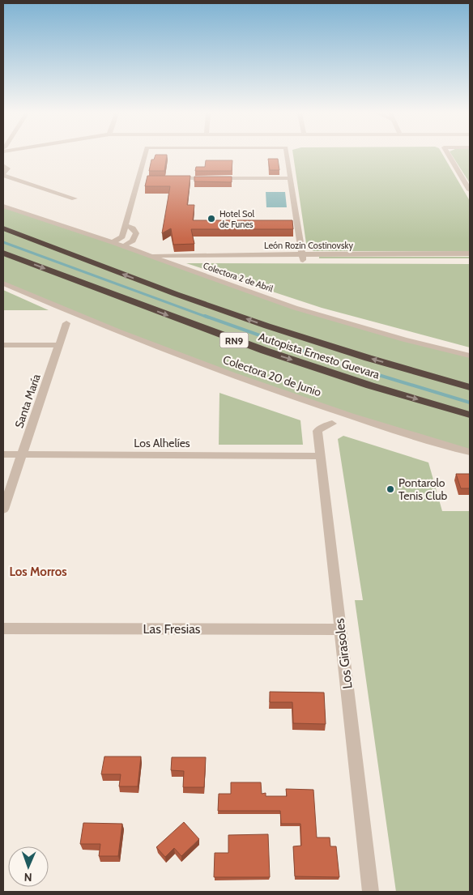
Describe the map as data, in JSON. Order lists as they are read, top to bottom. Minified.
{"streets":{"highway":["RN9","Autopista Ernesto Guevara"],"street":["León Rozin Costinovsky","Colectora 2 de Abril","Colectora 20 de Junio","Santa María","Los Alhelíes","Las Fresias","Los Girasoles"]},"crossings":[["León Rozin Costinovsky","Colectora 2 de Abril"],["Santa María","Los Alhelíes"],["Los Alhelíes","Los Girasoles"],["Las Fresias","Los Girasoles"]],"districts":["Los Morros"],"places":["Hotel Sol de Funes","Pontarolo Tenis Club"],"north":"bottom"}
